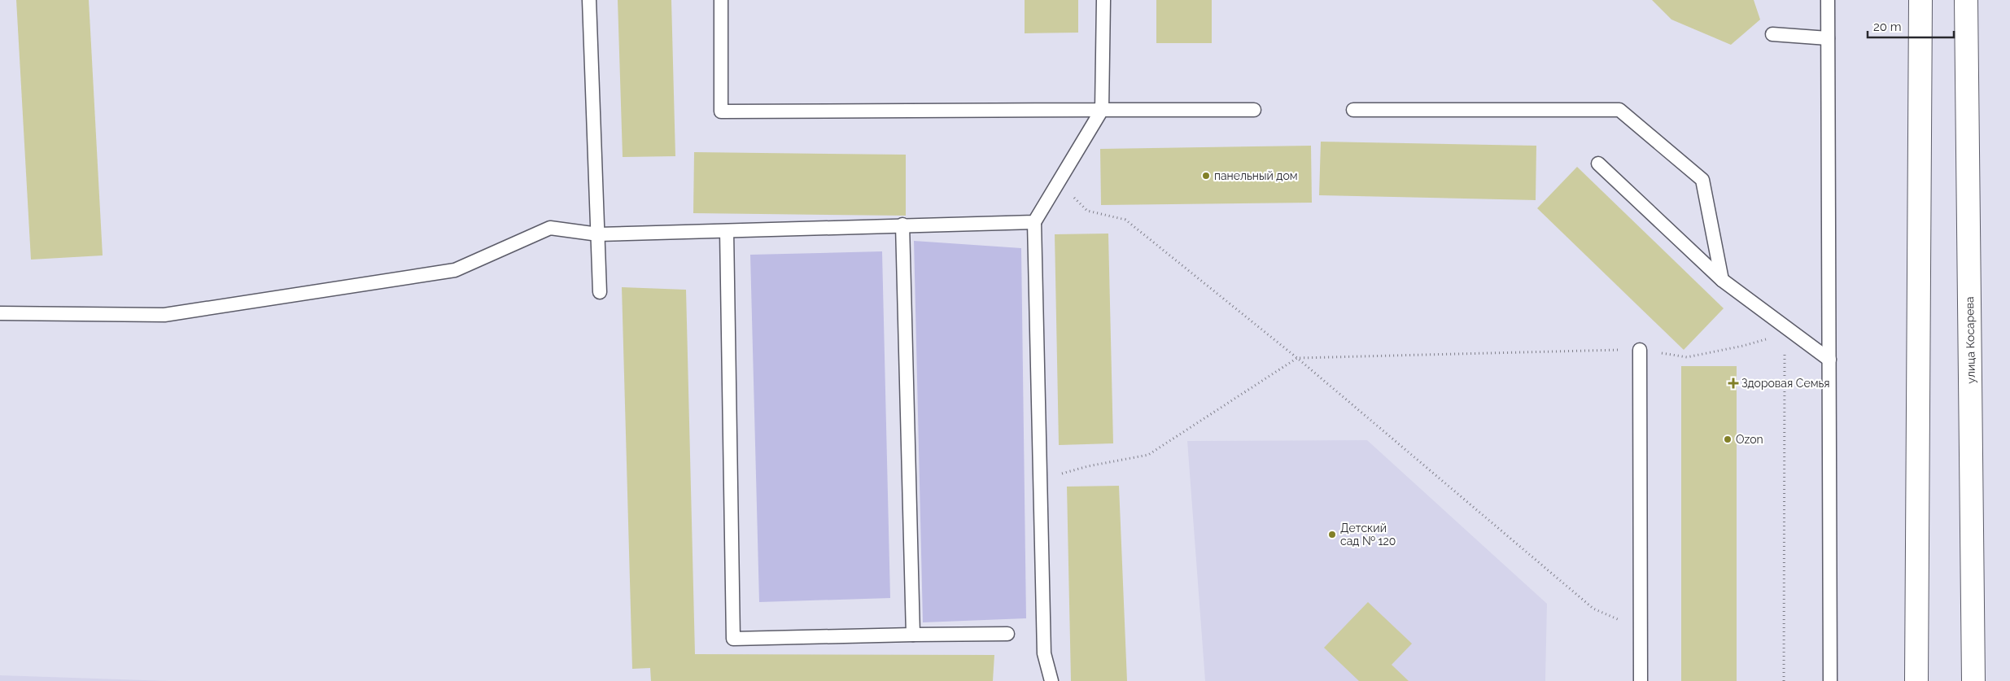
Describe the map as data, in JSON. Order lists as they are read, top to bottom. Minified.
{"streets":{"main road":["улица Косарева"]},"places":{"other":["панельный дом","Ozon","Детский сад № 120"],"health":["Здоровая Семья"]},"scale_bar":"20 m"}
